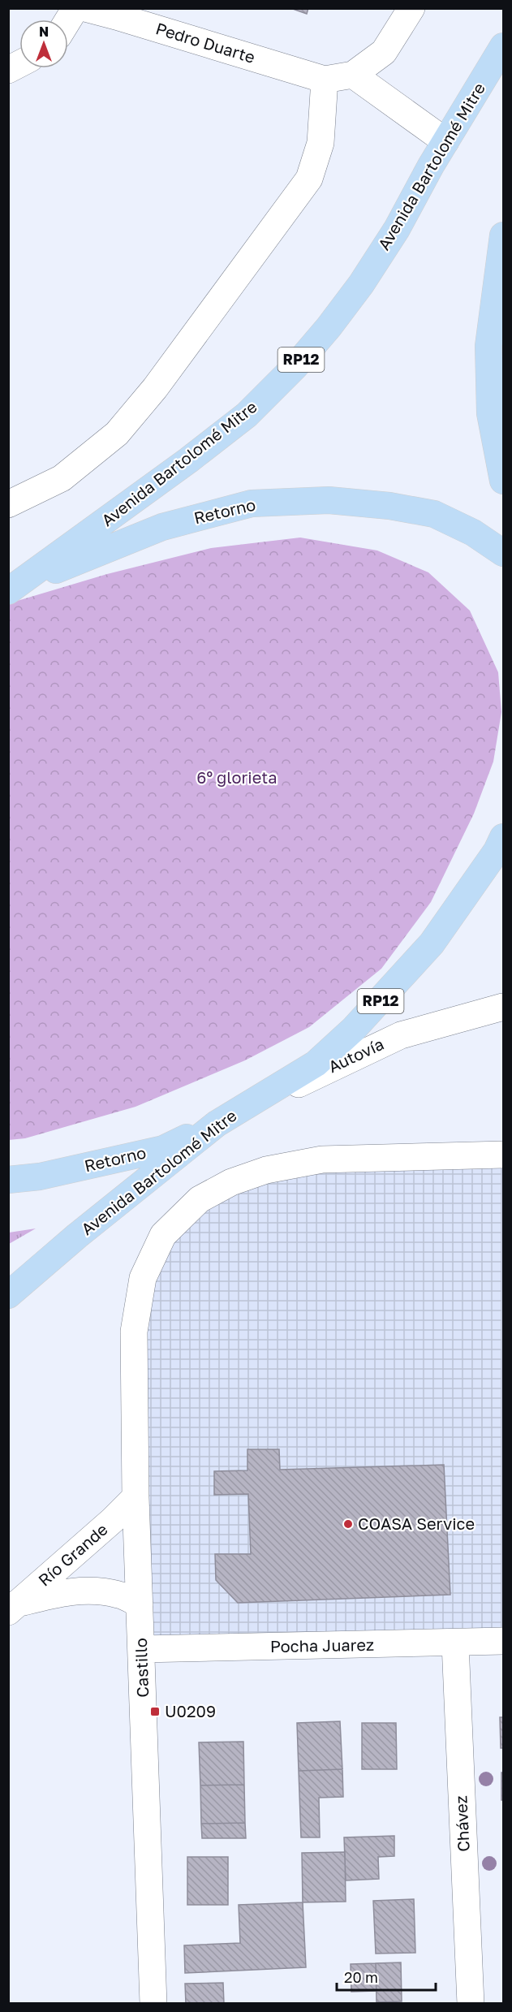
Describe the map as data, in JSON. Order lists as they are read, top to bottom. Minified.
{"streets":{"main road":["Avenida Bartolomé Mitre","RP12","Retorno"],"street":["Pedro Duarte","Autovía","Río Grande","Pocha Juarez","Castillo","Chávez"]},"crossings":[["Avenida Bartolomé Mitre","Retorno"],["Avenida Bartolomé Mitre","Autovía"],["Retorno","Autovía"],["Río Grande","Castillo"],["Pocha Juarez","Castillo"],["Pocha Juarez","Chávez"]],"parks":["6º glorieta"],"places":{"other":["COASA Service"],"transit":["U0209"]},"scale_bar":"20 m","north":"top"}
